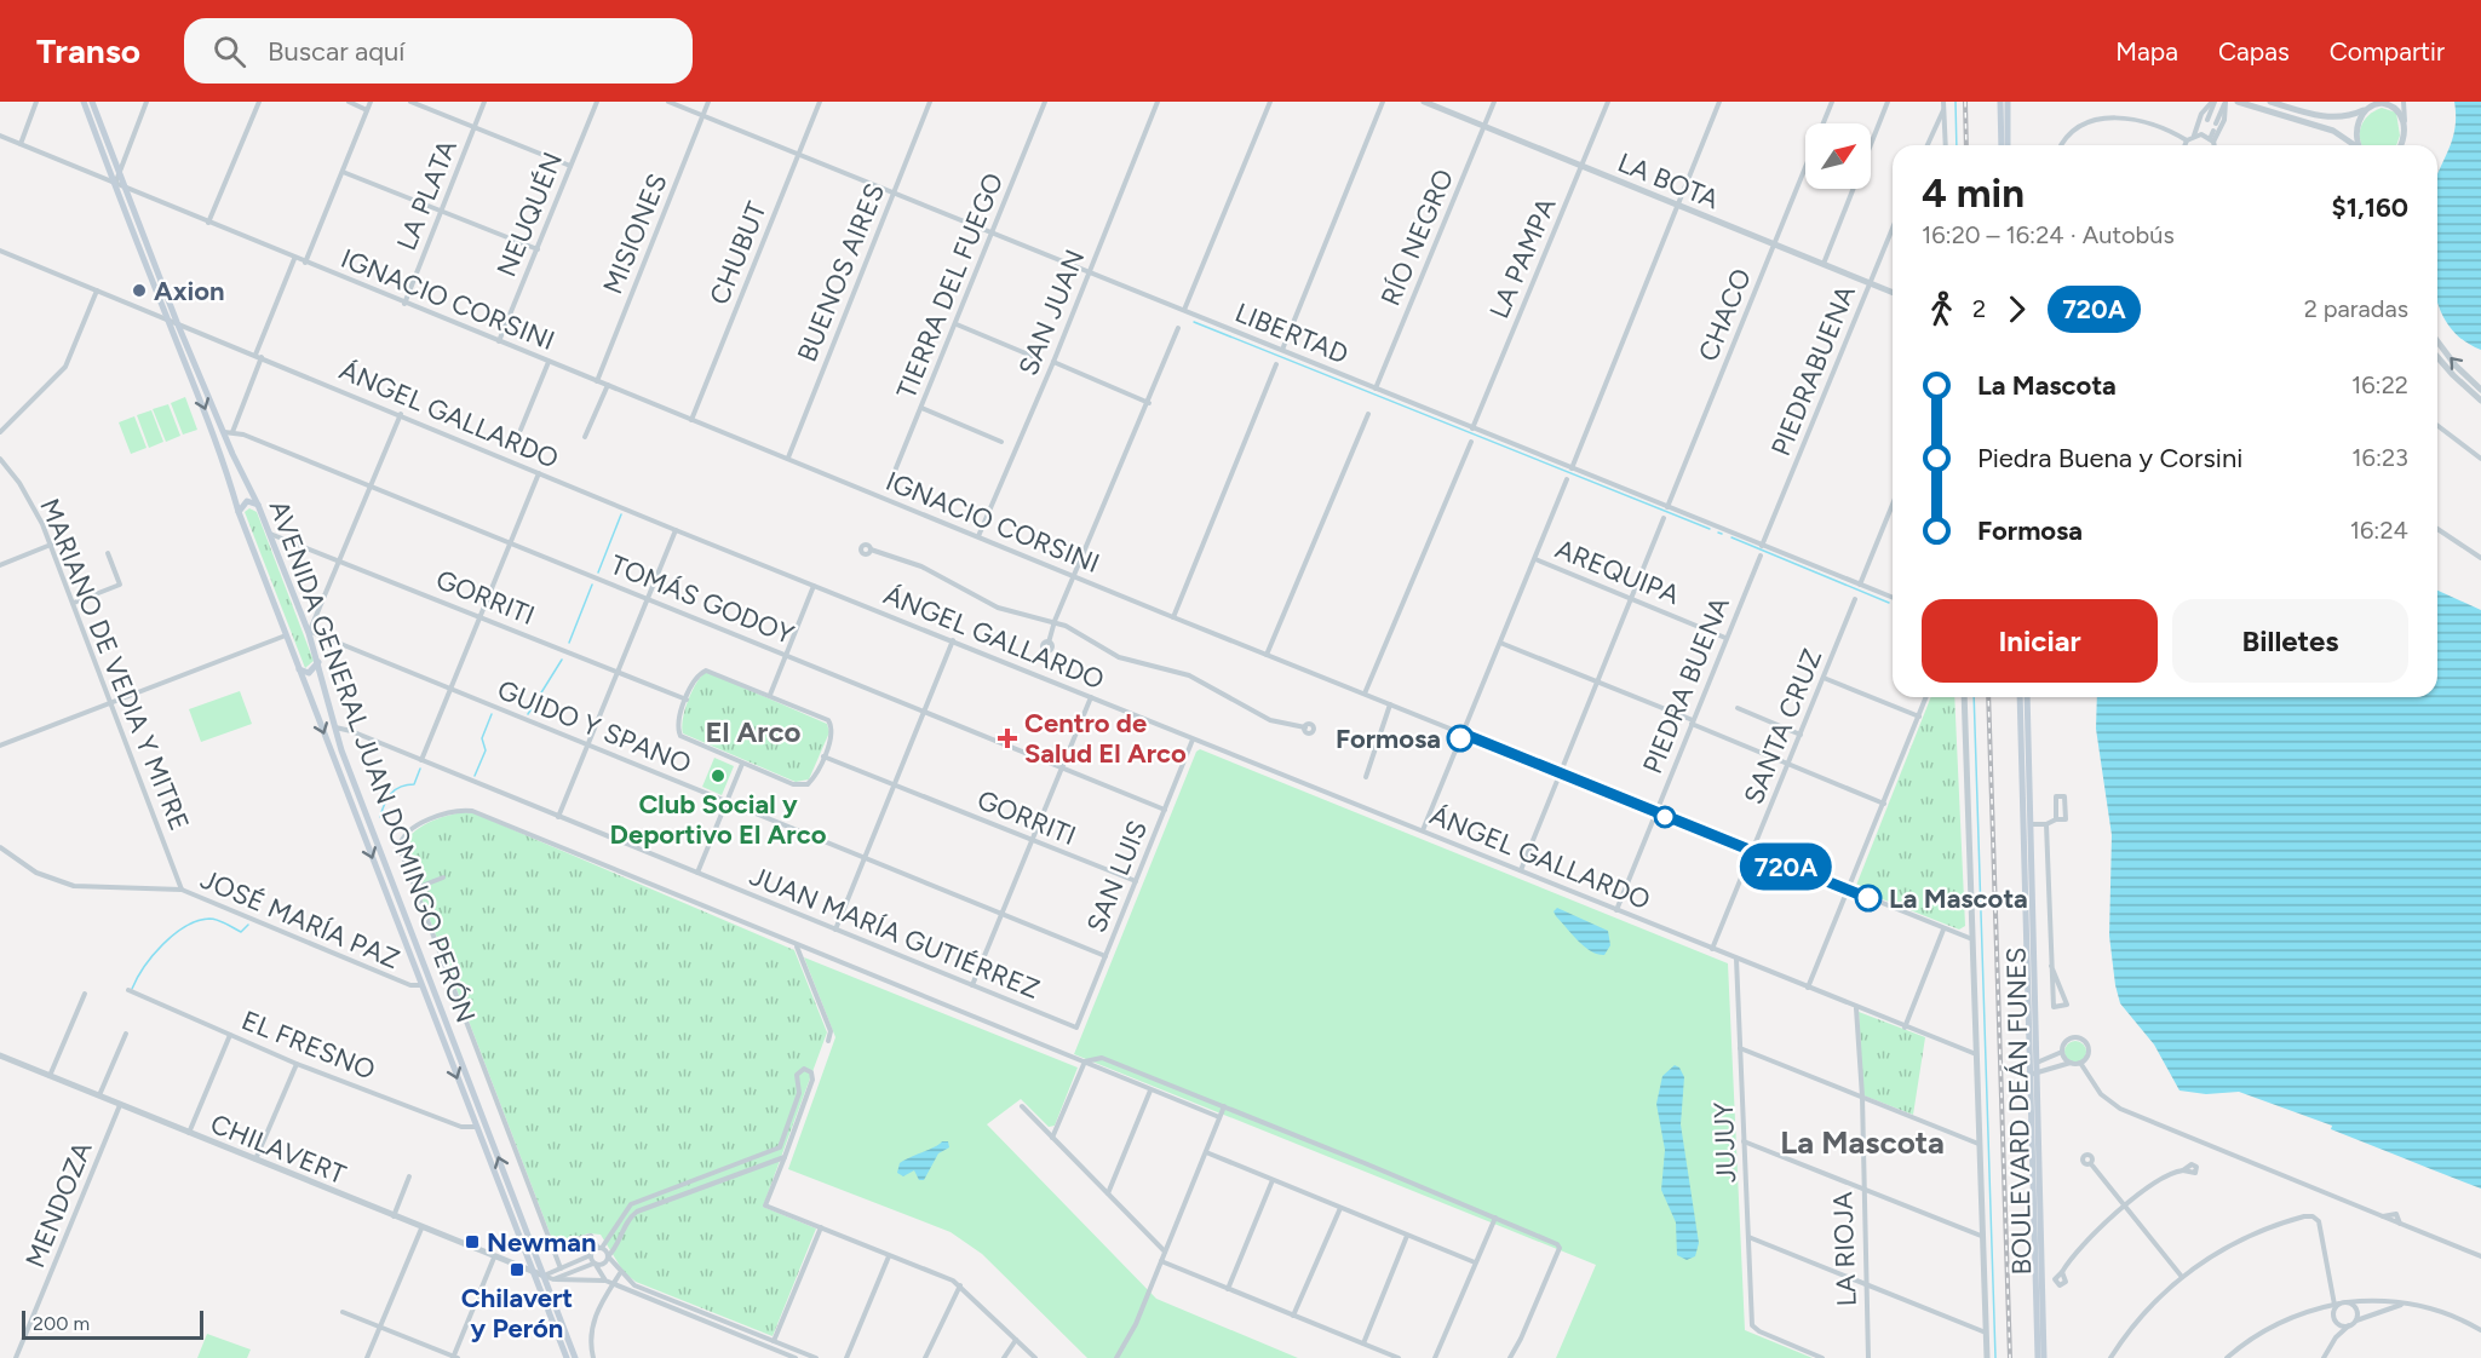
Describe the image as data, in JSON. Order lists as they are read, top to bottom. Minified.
{"streets":{"main road":["AVENIDA GENERAL JUAN DOMINGO PERÓN","BOULEVARD DEÁN FUNES"],"street":["LA BOTA","LA PLATA","NEUQUÉN","MISIONES","RÍO NEGRO","CHUBUT","LA PAMPA","BUENOS AIRES","TIERRA DEL FUEGO","IGNACIO CORSINI","SAN JUAN","CHACO","LIBERTAD","PIEDRABUENA","ÁNGEL GALLARDO","AREQUIPA","GORRITI","TOMÁS GODOY","MARIANO DE VEDIA Y MITRE","PIEDRA BUENA","GUIDO Y SPANO","SANTA CRUZ","SAN LUIS","JOSÉ MARÍA PAZ","JUAN MARÍA GUTIÉRREZ","EL FRESNO","JUJUY","CHILAVERT","MENDOZA","LA RIOJA"]},"crossings":[["LA BOTA","RÍO NEGRO"],["LA BOTA","LA PAMPA"],["LA BOTA","CHACO"],["LA BOTA","PIEDRABUENA"],["LA PLATA","IGNACIO CORSINI"],["NEUQUÉN","IGNACIO CORSINI"],["MISIONES","IGNACIO CORSINI"],["MISIONES","LIBERTAD"],["RÍO NEGRO","LIBERTAD"],["CHUBUT","IGNACIO CORSINI"],["CHUBUT","LIBERTAD"],["LA PAMPA","LIBERTAD"],["BUENOS AIRES","IGNACIO CORSINI"],["BUENOS AIRES","LIBERTAD"],["TIERRA DEL FUEGO","LIBERTAD"],["IGNACIO CORSINI","SAN JUAN"],["IGNACIO CORSINI","PIEDRA BUENA"],["IGNACIO CORSINI","SANTA CRUZ"],["IGNACIO CORSINI","AVENIDA GENERAL JUAN DOMINGO PERÓN"],["SAN JUAN","LIBERTAD"],["CHACO","LIBERTAD"],["LIBERTAD","PIEDRABUENA"],["ÁNGEL GALLARDO","PIEDRA BUENA"],["ÁNGEL GALLARDO","SANTA CRUZ"],["ÁNGEL GALLARDO","AVENIDA GENERAL JUAN DOMINGO PERÓN"],["ÁNGEL GALLARDO","SAN LUIS"],["ÁNGEL GALLARDO","JUJUY"],["ÁNGEL GALLARDO","LA RIOJA"],["AREQUIPA","PIEDRA BUENA"],["GORRITI","AVENIDA GENERAL JUAN DOMINGO PERÓN"],["GORRITI","SAN LUIS"],["TOMÁS GODOY","AVENIDA GENERAL JUAN DOMINGO PERÓN"],["TOMÁS GODOY","SAN LUIS"],["MARIANO DE VEDIA Y MITRE","JOSÉ MARÍA PAZ"],["GUIDO Y SPANO","AVENIDA GENERAL JUAN DOMINGO PERÓN"],["GUIDO Y SPANO","SAN LUIS"],["AVENIDA GENERAL JUAN DOMINGO PERÓN","JOSÉ MARÍA PAZ"],["AVENIDA GENERAL JUAN DOMINGO PERÓN","JUAN MARÍA GUTIÉRREZ"],["AVENIDA GENERAL JUAN DOMINGO PERÓN","EL FRESNO"],["AVENIDA GENERAL JUAN DOMINGO PERÓN","CHILAVERT"],["SAN LUIS","JUAN MARÍA GUTIÉRREZ"],["CHILAVERT","MENDOZA"]],"districts":["El Arco","La Mascota"],"places":{"other":["Axion","Formosa","Club Social y Deportivo El Arco","La Mascota"],"health":["Centro de Salud El Arco"],"transit":["Newman","Chilavert y Perón"]},"lines":["bus line 720A"],"scale_bar":"200 m","north":"top right","page":{"header":"Transo","search":"Buscar aquí","nav":["Mapa","Capas","Compartir"],"on_map":"720A","heading":["4 min","16:20 – 16:24 · Autobús","$1,160"],"legs":["2","720A","2 paradas"],"list":[{"name":"La Mascota","value":"16:22"},{"name":"Piedra Buena y Corsini","value":"16:23"},{"name":"Formosa","value":"16:24"}],"buttons":["Iniciar","Billetes"],"scale":"200 m"}}
